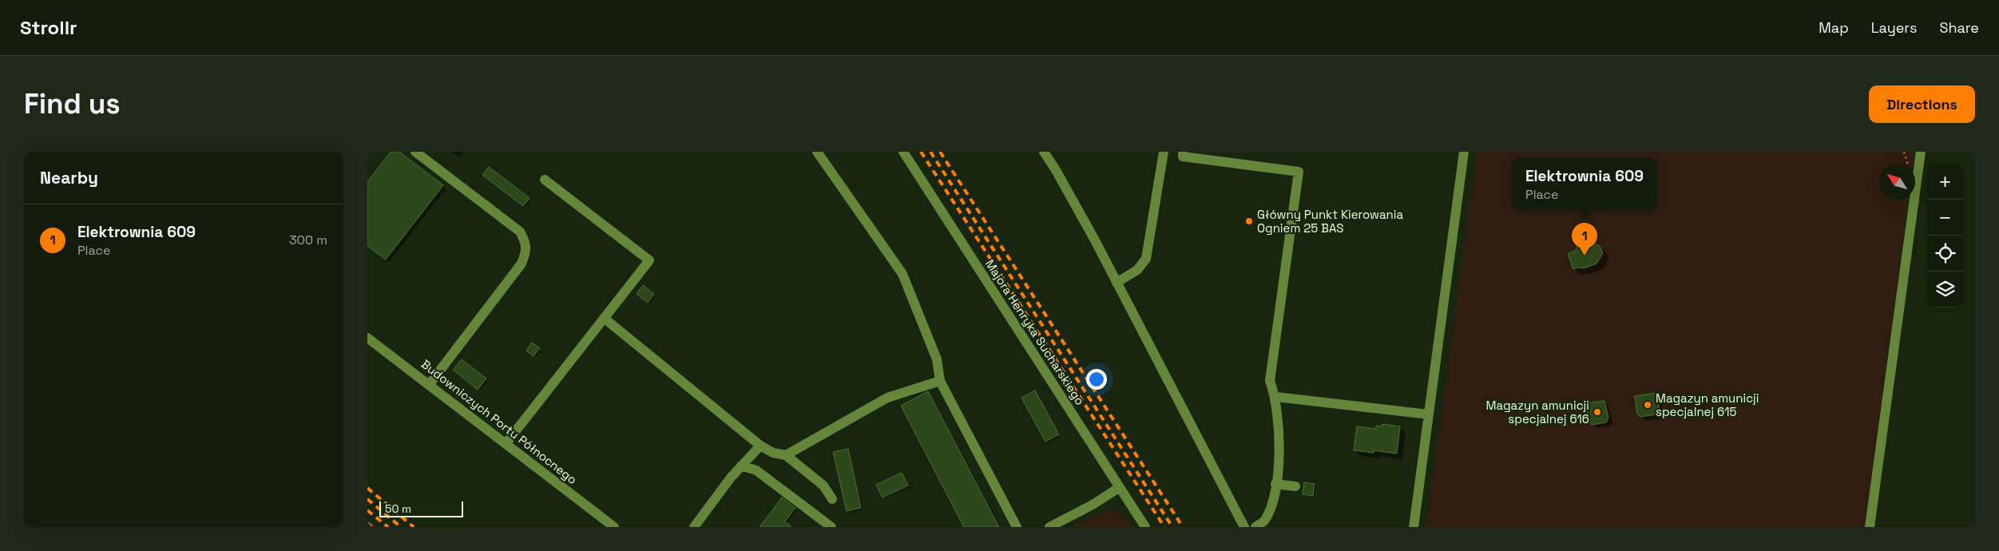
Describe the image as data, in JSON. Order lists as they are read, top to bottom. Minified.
{"streets":{"street":["Majora Henryka Sucharskiego","Budowniczych Portu Północnego"]},"places":["Główny Punkt Kierowania Ogniem 25 BAS","Magazyn amunicji specjalnej 615","Magazyn amunicji specjalnej 616"],"scale_bar":"50 m","north":"top left","page":{"header":"Strollr","nav":["Map","Layers","Share"],"buttons":"Directions","title":"Find us","heading":"Nearby","popup":["Elektrownia 609","Place"],"map_buttons":["+","−"],"list":[{"mark":"1","name":"Elektrownia 609","note":"Place","value":"300 m"}],"pins":"1","scale":"50 m"}}
